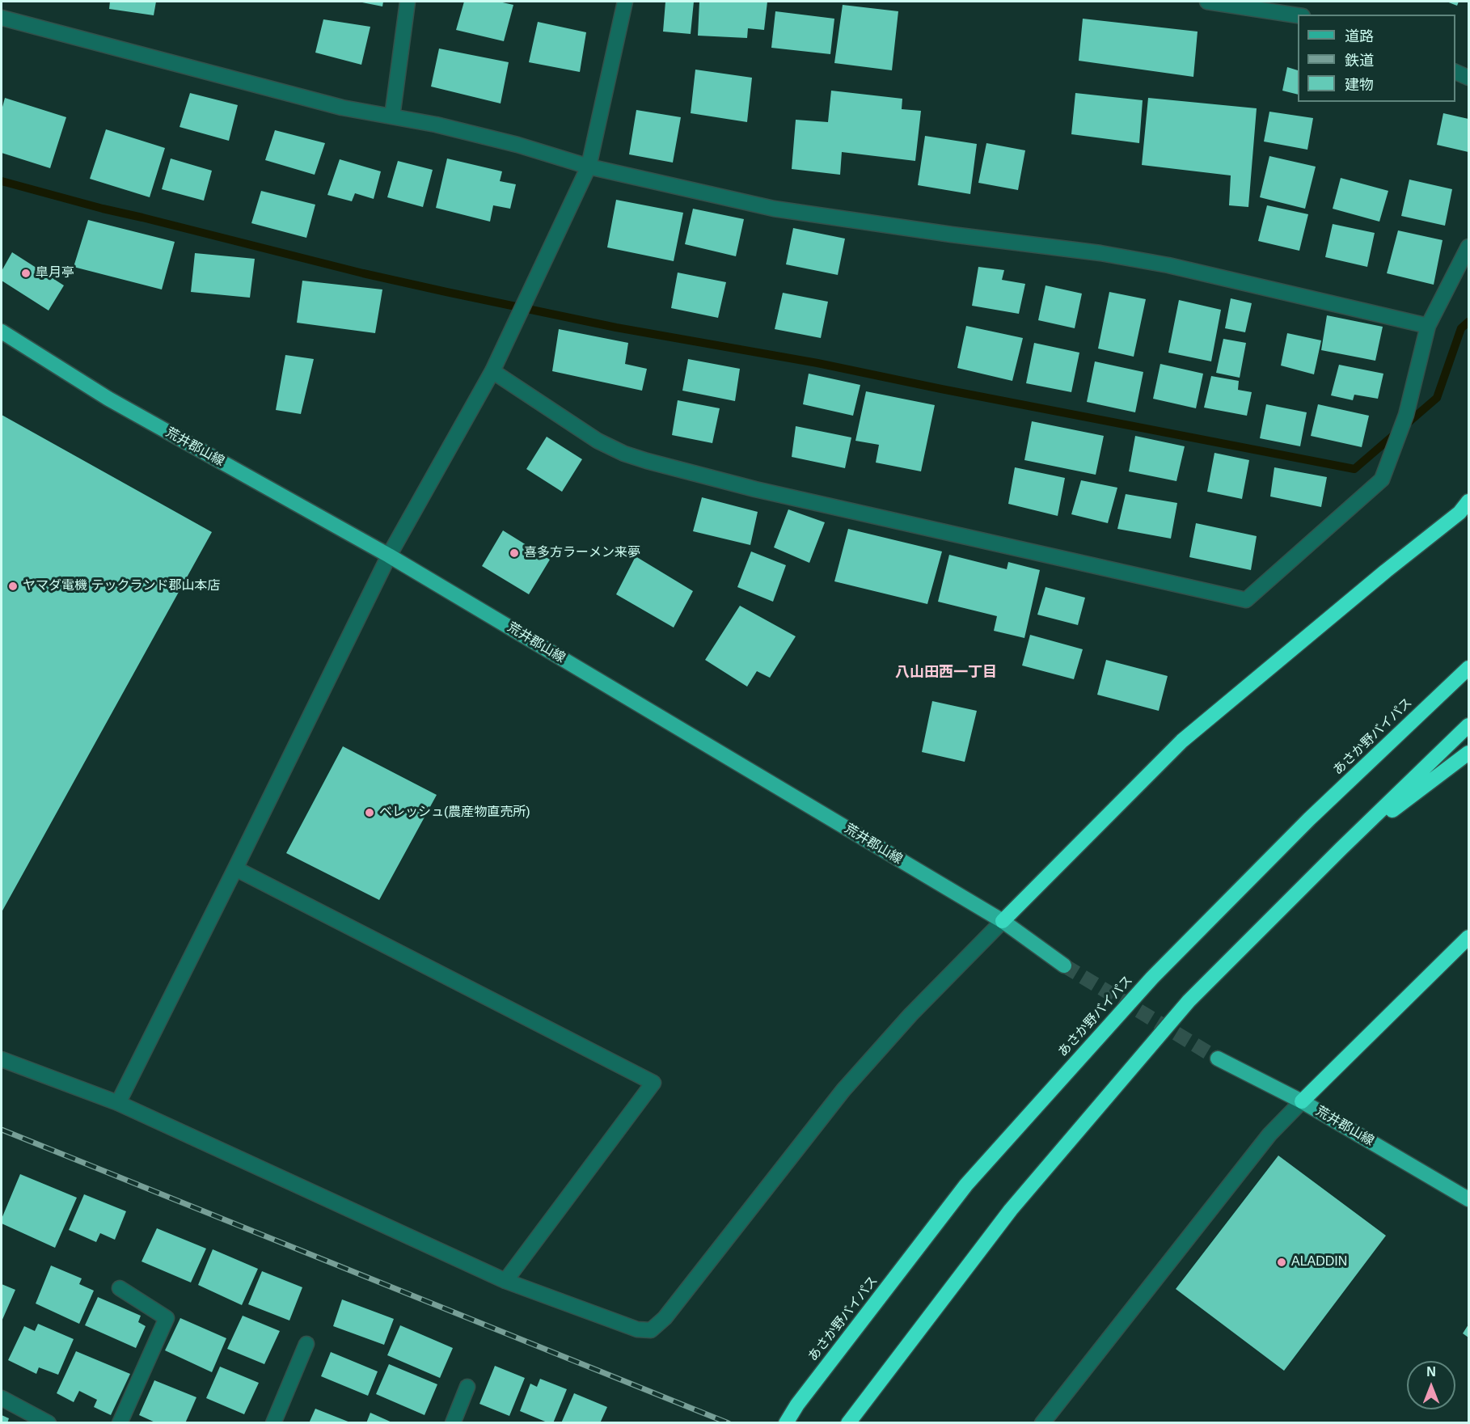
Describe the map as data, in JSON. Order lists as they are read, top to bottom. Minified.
{"streets":{"highway":["あさか野バイパス"],"main road":["荒井郡山線"]},"districts":["八山田西一丁目"],"places":["皐月亭","喜多方ラーメン来夢","ヤマダ電機 テックランド郡山本店","ベレッシュ(農産物直売所)","ALADDIN"],"legend":["道路","鉄道","建物"],"north":"top"}
